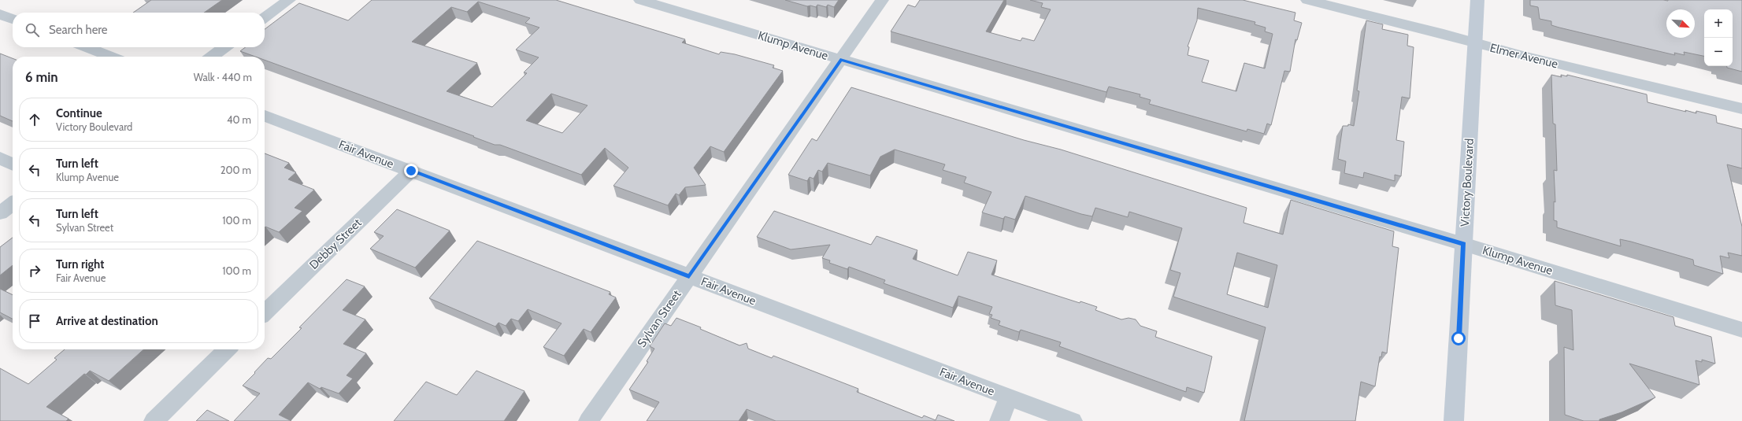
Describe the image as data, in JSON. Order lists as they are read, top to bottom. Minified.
{"streets":{"main road":["Victory Boulevard"],"street":["Klump Avenue","Elmer Avenue","Fair Avenue","Debby Street","Sylvan Street"]},"crossings":[["Klump Avenue","Victory Boulevard"],["Klump Avenue","Sylvan Street"],["Elmer Avenue","Victory Boulevard"],["Fair Avenue","Debby Street"],["Fair Avenue","Sylvan Street"]],"north":"bottom right","page":{"map_buttons":["+","−"],"search":"Search here","heading":["6 min","Walk · 440 m"],"list":[["Continue","Victory Boulevard","40 m"],["Turn left","Klump Avenue","200 m"],["Turn left","Sylvan Street","100 m"],["Turn right","Fair Avenue","100 m"],"Arrive at destination"]}}
